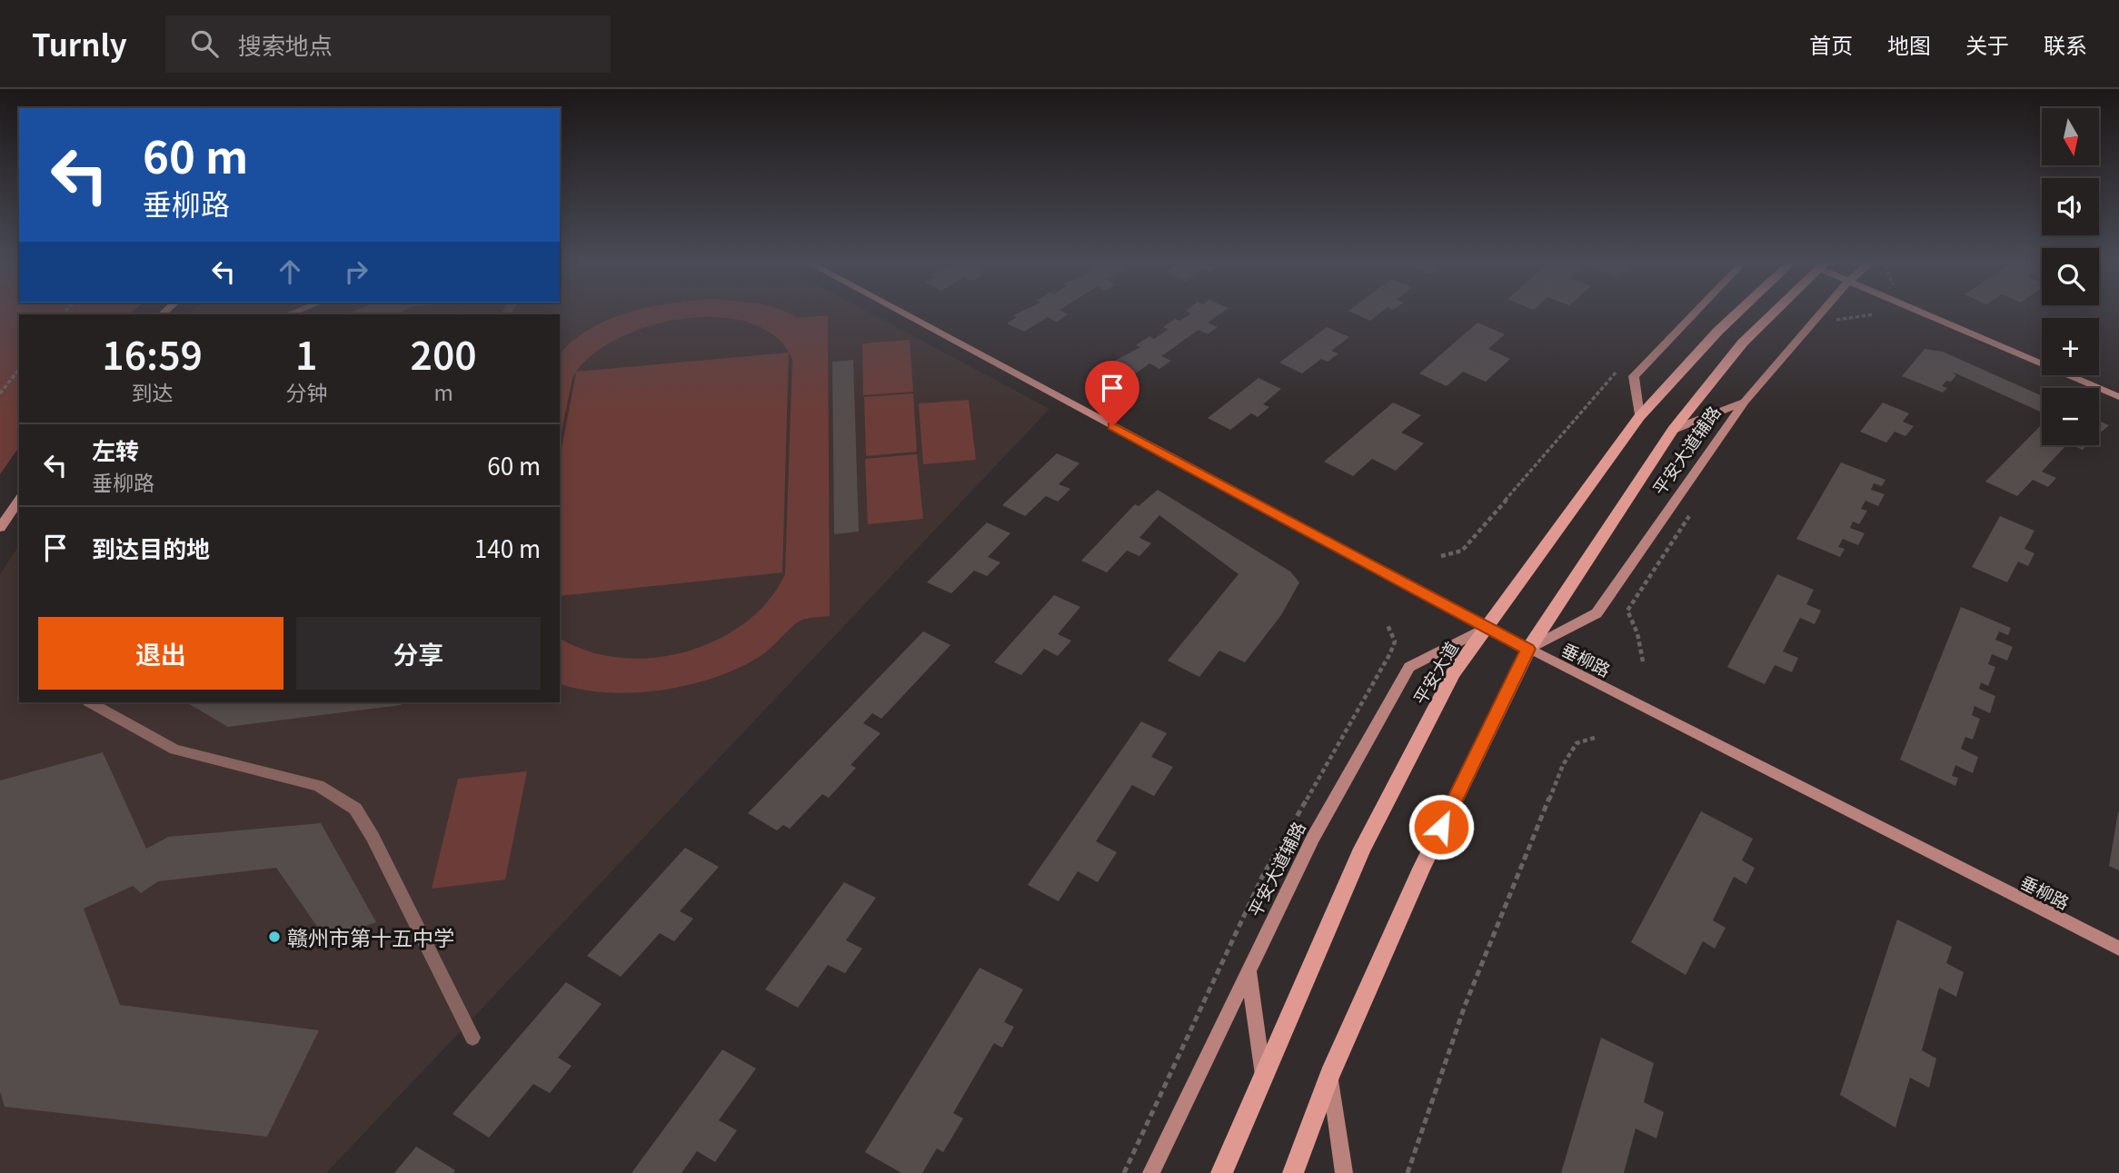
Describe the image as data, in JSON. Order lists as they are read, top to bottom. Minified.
{"streets":{"main road":["平安大道"],"street":["平安大道辅路","垂柳路"]},"crossings":[["平安大道辅路","垂柳路"],["平安大道辅路","平安大道"],["垂柳路","平安大道"]],"places":["赣州市第十五中学"],"north":"bottom","page":{"header":"Turnly","search":"搜索地点","nav":["首页","地图","关于","联系"],"map_buttons":["+","−"],"turn":["60 m","垂柳路"],"eta":["16:59","到达","1","分钟","200","m"],"list":[{"name":"左转","note":"垂柳路","value":"60 m"},{"name":"到达目的地","value":"140 m"}],"buttons":["退出","分享"]}}
